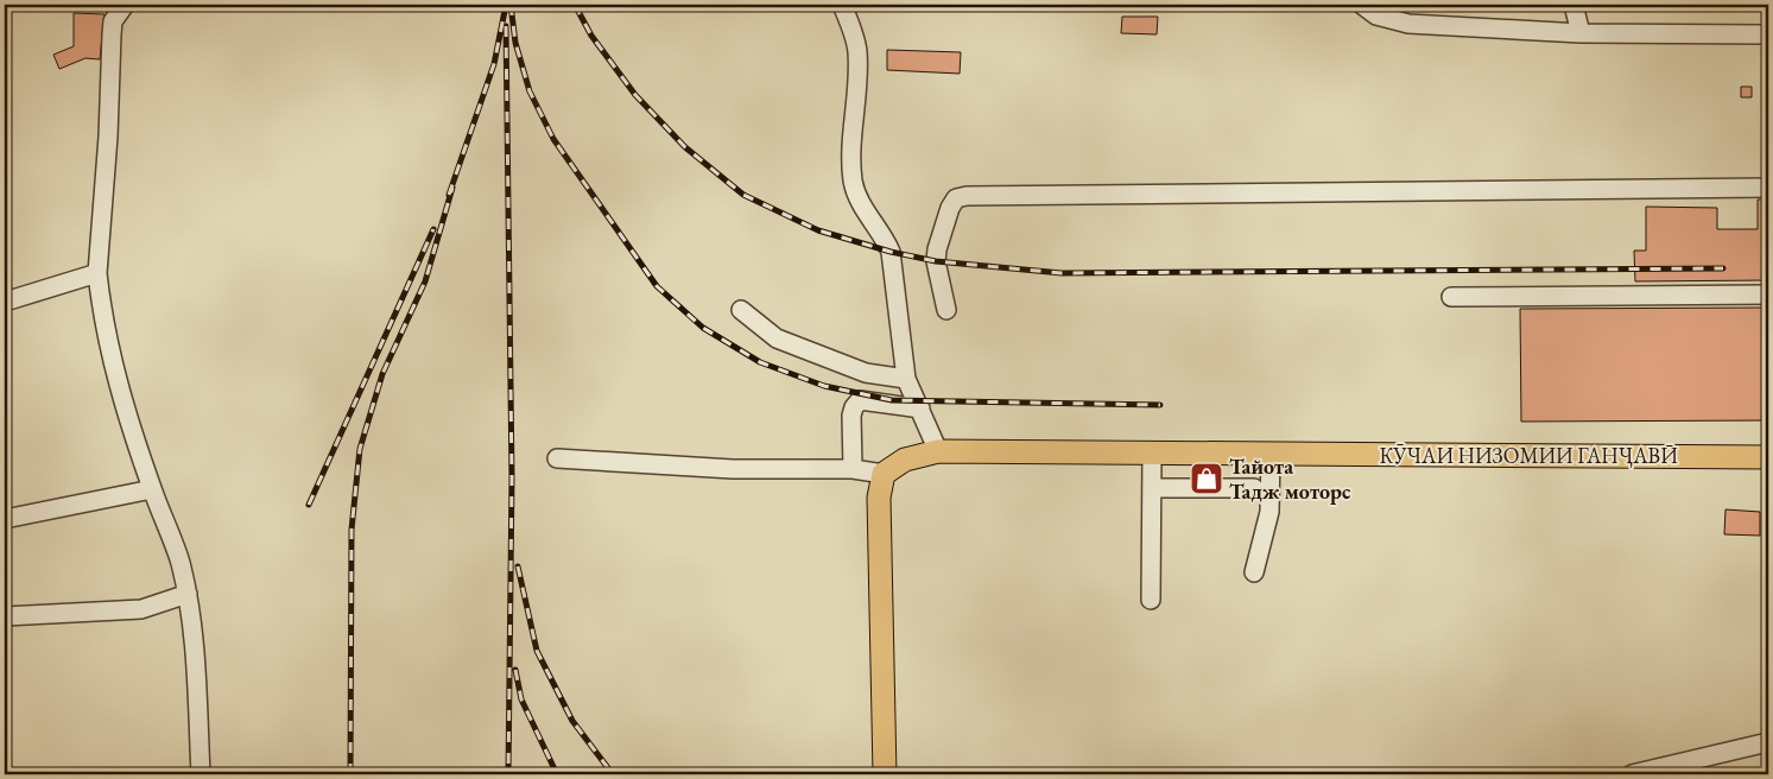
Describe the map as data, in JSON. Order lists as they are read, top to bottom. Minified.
{"streets":{"main road":["КӮЧАИ НИЗОМИИ ГАНҶАВӢ"]},"places":{"shop":["Тайота Тадж моторс"]}}
